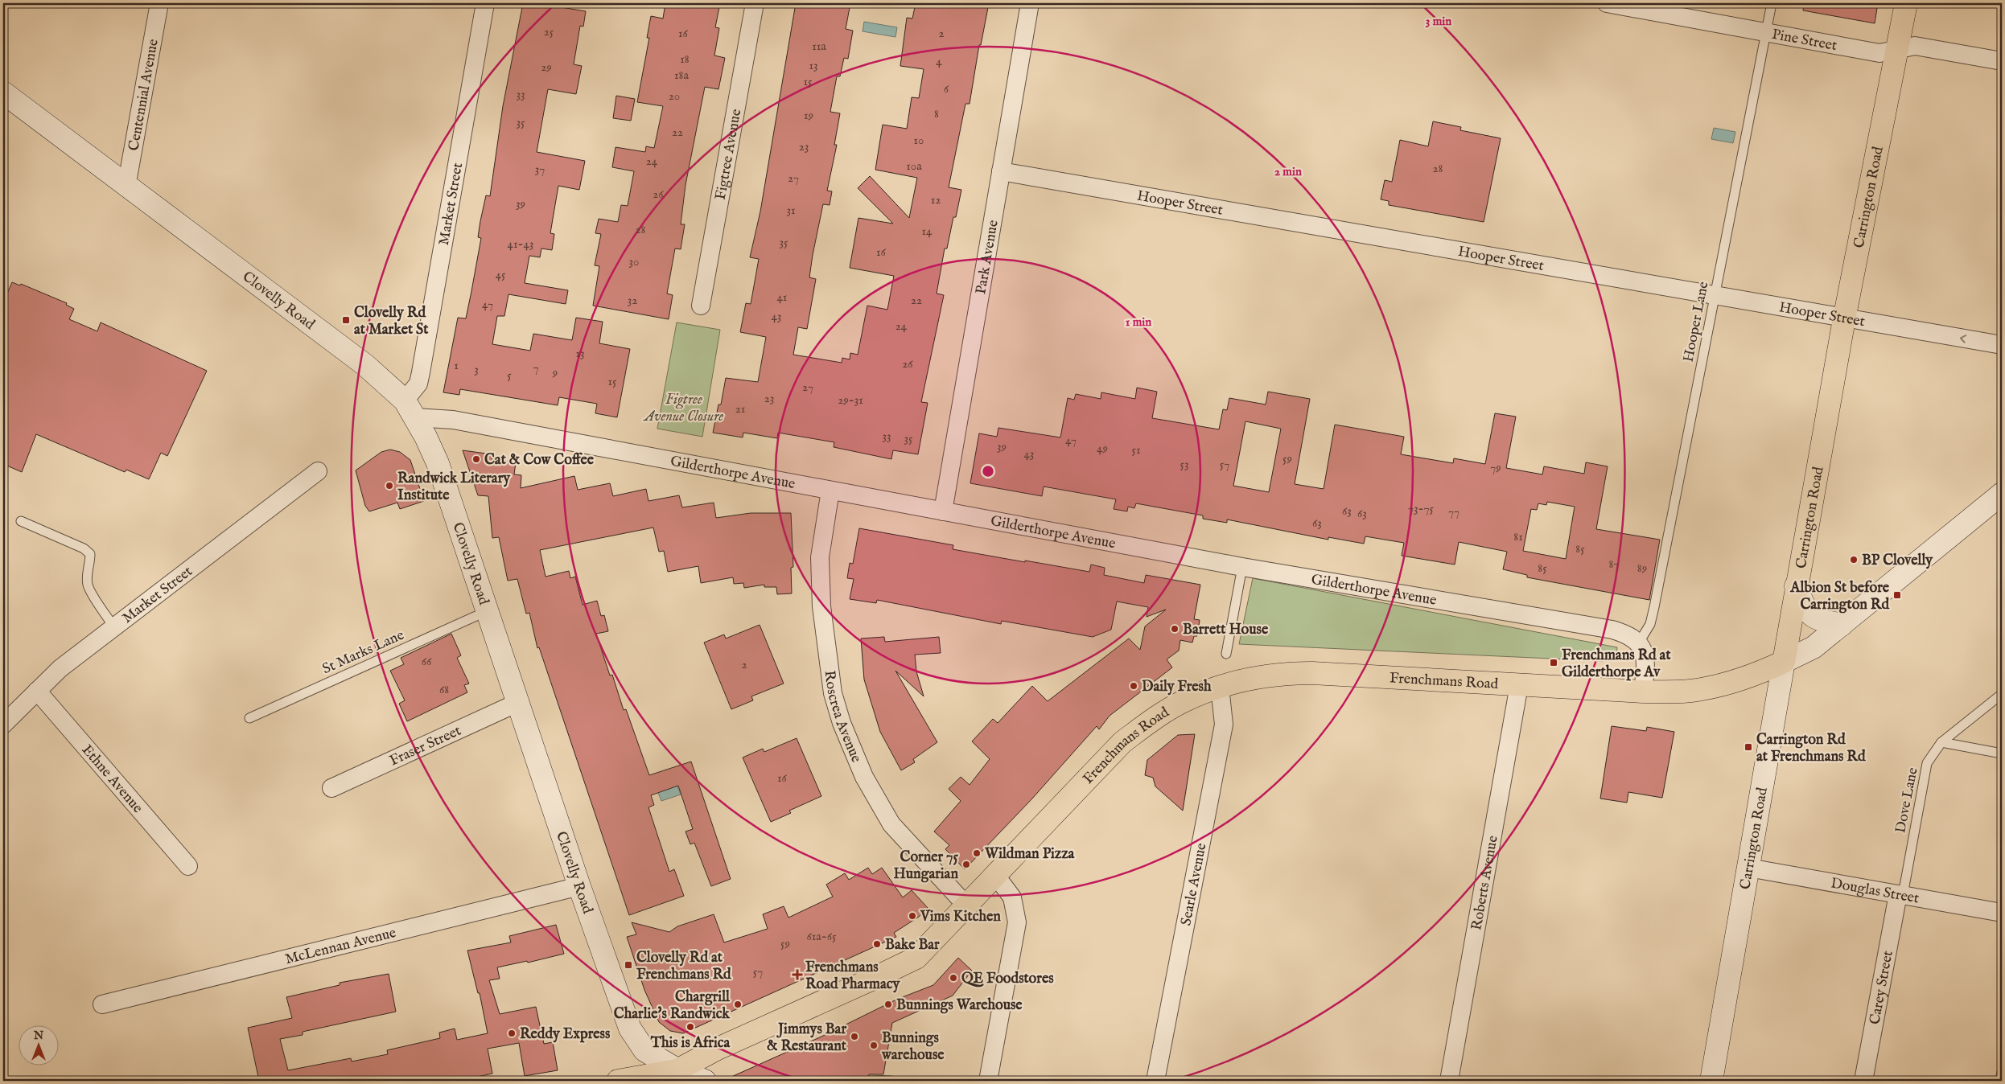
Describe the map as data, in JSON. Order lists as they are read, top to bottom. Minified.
{"streets":{"main road":["Carrington Road","Frenchmans Road"],"street":["Pine Street","Centennial Avenue","Figtree Avenue","Hooper Street","Market Street","Park Avenue","Clovelly Road","Gilderthorpe Avenue","Roscrea Avenue","Fraser Street","Ethne Avenue","Roberts Avenue","Searle Avenue","Douglas Street","McLennan Avenue","Carey Street"],"lane":["Hooper Lane","St Marks Lane","Dove Lane"]},"crossings":[["Pine Street","Carrington Road"],["Pine Street","Hooper Lane"],["Centennial Avenue","Clovelly Road"],["Carrington Road","Hooper Street"],["Carrington Road","Frenchmans Road"],["Carrington Road","Douglas Street"],["Hooper Street","Park Avenue"],["Hooper Street","Hooper Lane"],["Market Street","Clovelly Road"],["Market Street","Gilderthorpe Avenue"],["Market Street","Ethne Avenue"],["Park Avenue","Gilderthorpe Avenue"],["Clovelly Road","Gilderthorpe Avenue"],["Clovelly Road","St Marks Lane"],["Clovelly Road","Frenchmans Road"],["Clovelly Road","Fraser Street"],["Clovelly Road","McLennan Avenue"],["Hooper Lane","Gilderthorpe Avenue"],["Gilderthorpe Avenue","Roscrea Avenue"],["Frenchmans Road","Roscrea Avenue"],["Frenchmans Road","Roberts Avenue"],["Frenchmans Road","Searle Avenue"],["Dove Lane","Douglas Street"],["Dove Lane","Carey Street"],["Douglas Street","Carey Street"]],"parks":["Figtree Avenue Closure"],"places":{"transit":["Clovelly Rd at Market St","Albion St before Carrington Rd","Frenchmans Rd at Gilderthorpe Av","Carrington Rd at Frenchmans Rd","Clovelly Rd at Frenchmans Rd"],"other":["Cat & Cow Coffee","Randwick Literary Institute","BP Clovelly","Barrett House","Daily Fresh","Wildman Pizza","Corner 75 Hungarian","Vims Kitchen","Bake Bar","QE Foodstores","Chargrill Charlie's Randwick","Bunnings Warehouse","This is Africa","Reddy Express","Jimmys Bar & Restaurant","Bunnings warehouse"],"health":["Frenchmans Road Pharmacy"]},"house_numbers":["25","16","2","11a","18","4","13","29","18a","15","6","33","20","8","19","35","22","10","23","24","10a","28","37","27","26","12","39","31","28","14","35","41-43","16","30","45","41","32","22","47","43","24","13","26","1","7","3","9","5","15","27","23","29-31","21","33","35","47","39","49","51","43","59","53","57","79","73-75","63","77","63","63","81","85","87","85","89","66","2","68","16","61a-65","59","57"],"north":"top","rings":["3 min","2 min","1 min"]}
